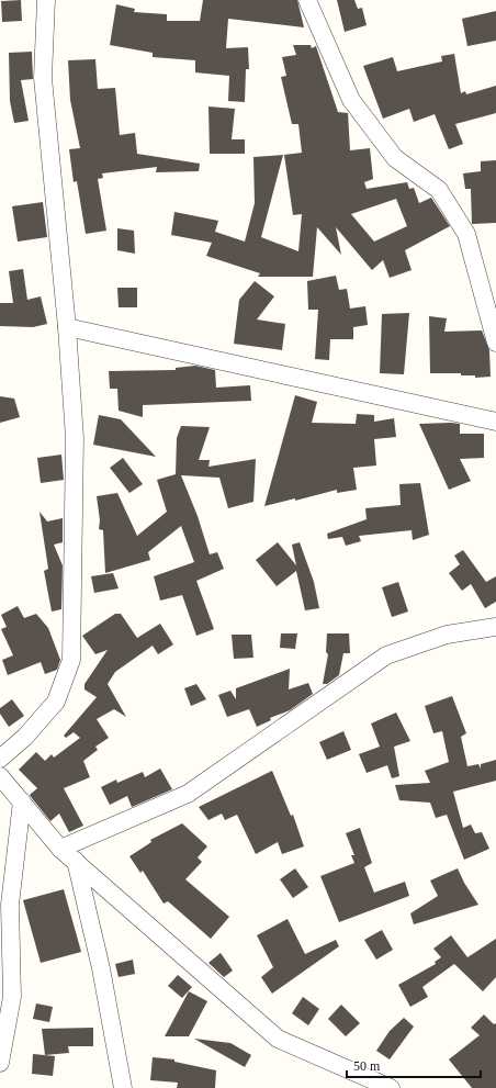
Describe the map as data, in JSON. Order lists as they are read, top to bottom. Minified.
{"scale_bar":"50 m"}
